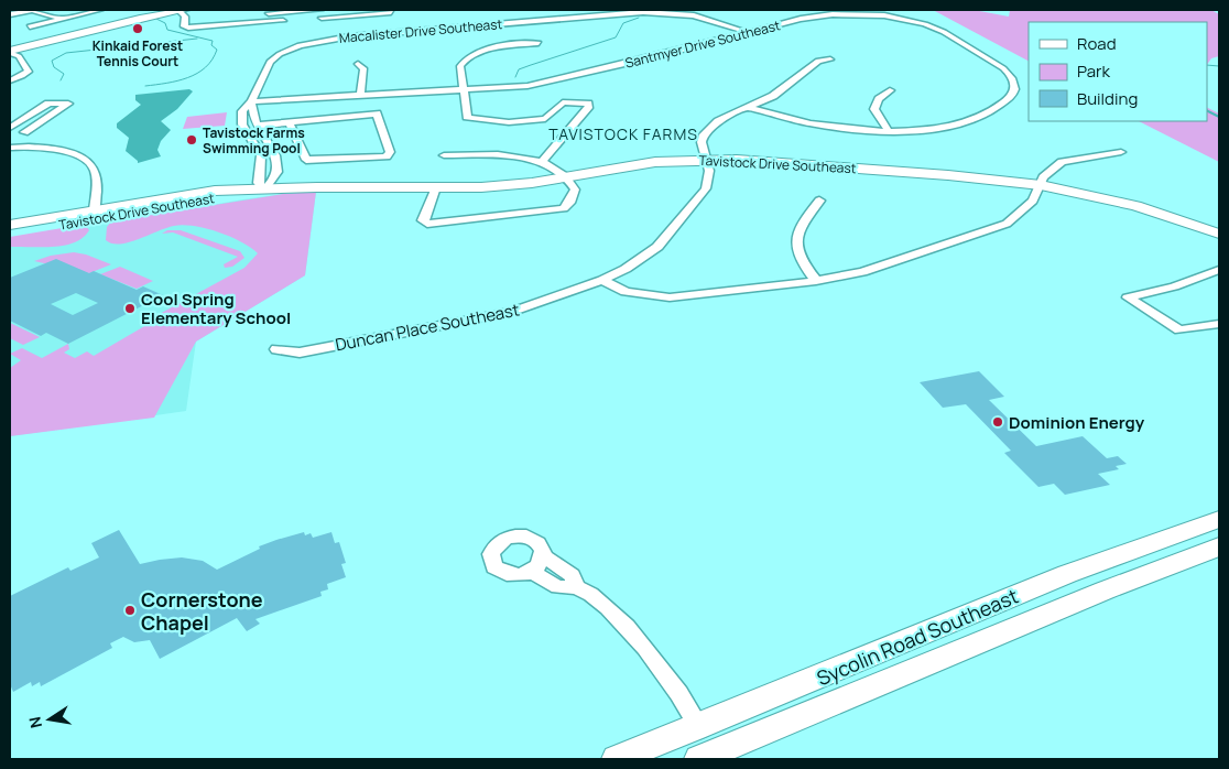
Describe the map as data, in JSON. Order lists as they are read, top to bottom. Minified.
{"streets":{"street":["Macalister Drive Southeast","Santmyer Drive Southeast","Tavistock Drive Southeast","Duncan Place Southeast","Sycolin Road Southeast"]},"crossings":[["Macalister Drive Southeast","Santmyer Drive Southeast"],["Macalister Drive Southeast","Tavistock Drive Southeast"],["Santmyer Drive Southeast","Duncan Place Southeast"],["Tavistock Drive Southeast","Duncan Place Southeast"]],"districts":["TAVISTOCK FARMS"],"places":["Kinkaid Forest Tennis Court","Tavistock Farms Swimming Pool","Cool Spring Elementary School","Dominion Energy","Cornerstone Chapel"],"legend":["Road","Park","Building"],"north":"left"}
